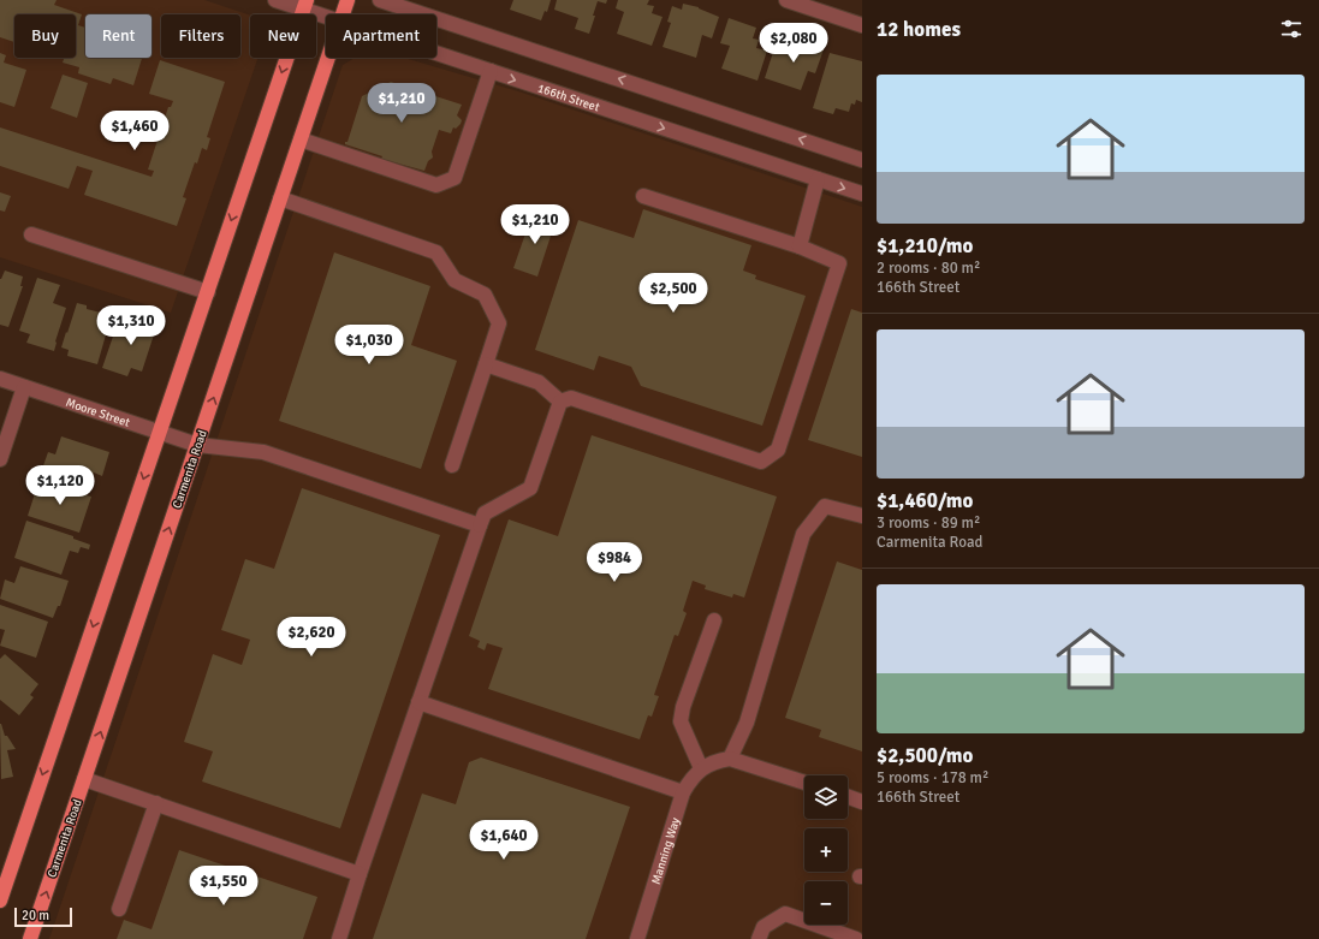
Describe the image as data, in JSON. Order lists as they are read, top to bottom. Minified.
{"streets":{"main road":["Carmenita Road"],"street":["166th Street","Moore Street","Manning Way"]},"crossings":[["Moore Street","Carmenita Road"]],"scale_bar":"20 m","page":{"heading":"12 homes","chip":["Buy","Rent","Filters","New","Apartment"],"price":["$2,080","$1,210","$1,460","$1,210","$2,500","$1,310","$1,030","$1,120","$984","$2,620","$1,640","$1,550"],"list":[{"name":"$1,210/mo","note":"2 rooms · 80 m² · 166th Street"},{"name":"$1,460/mo","note":"3 rooms · 89 m² · Carmenita Road"},{"name":"$2,500/mo","note":"5 rooms · 178 m² · 166th Street"}],"map_buttons":["+","−"],"scale":"20 m"}}
